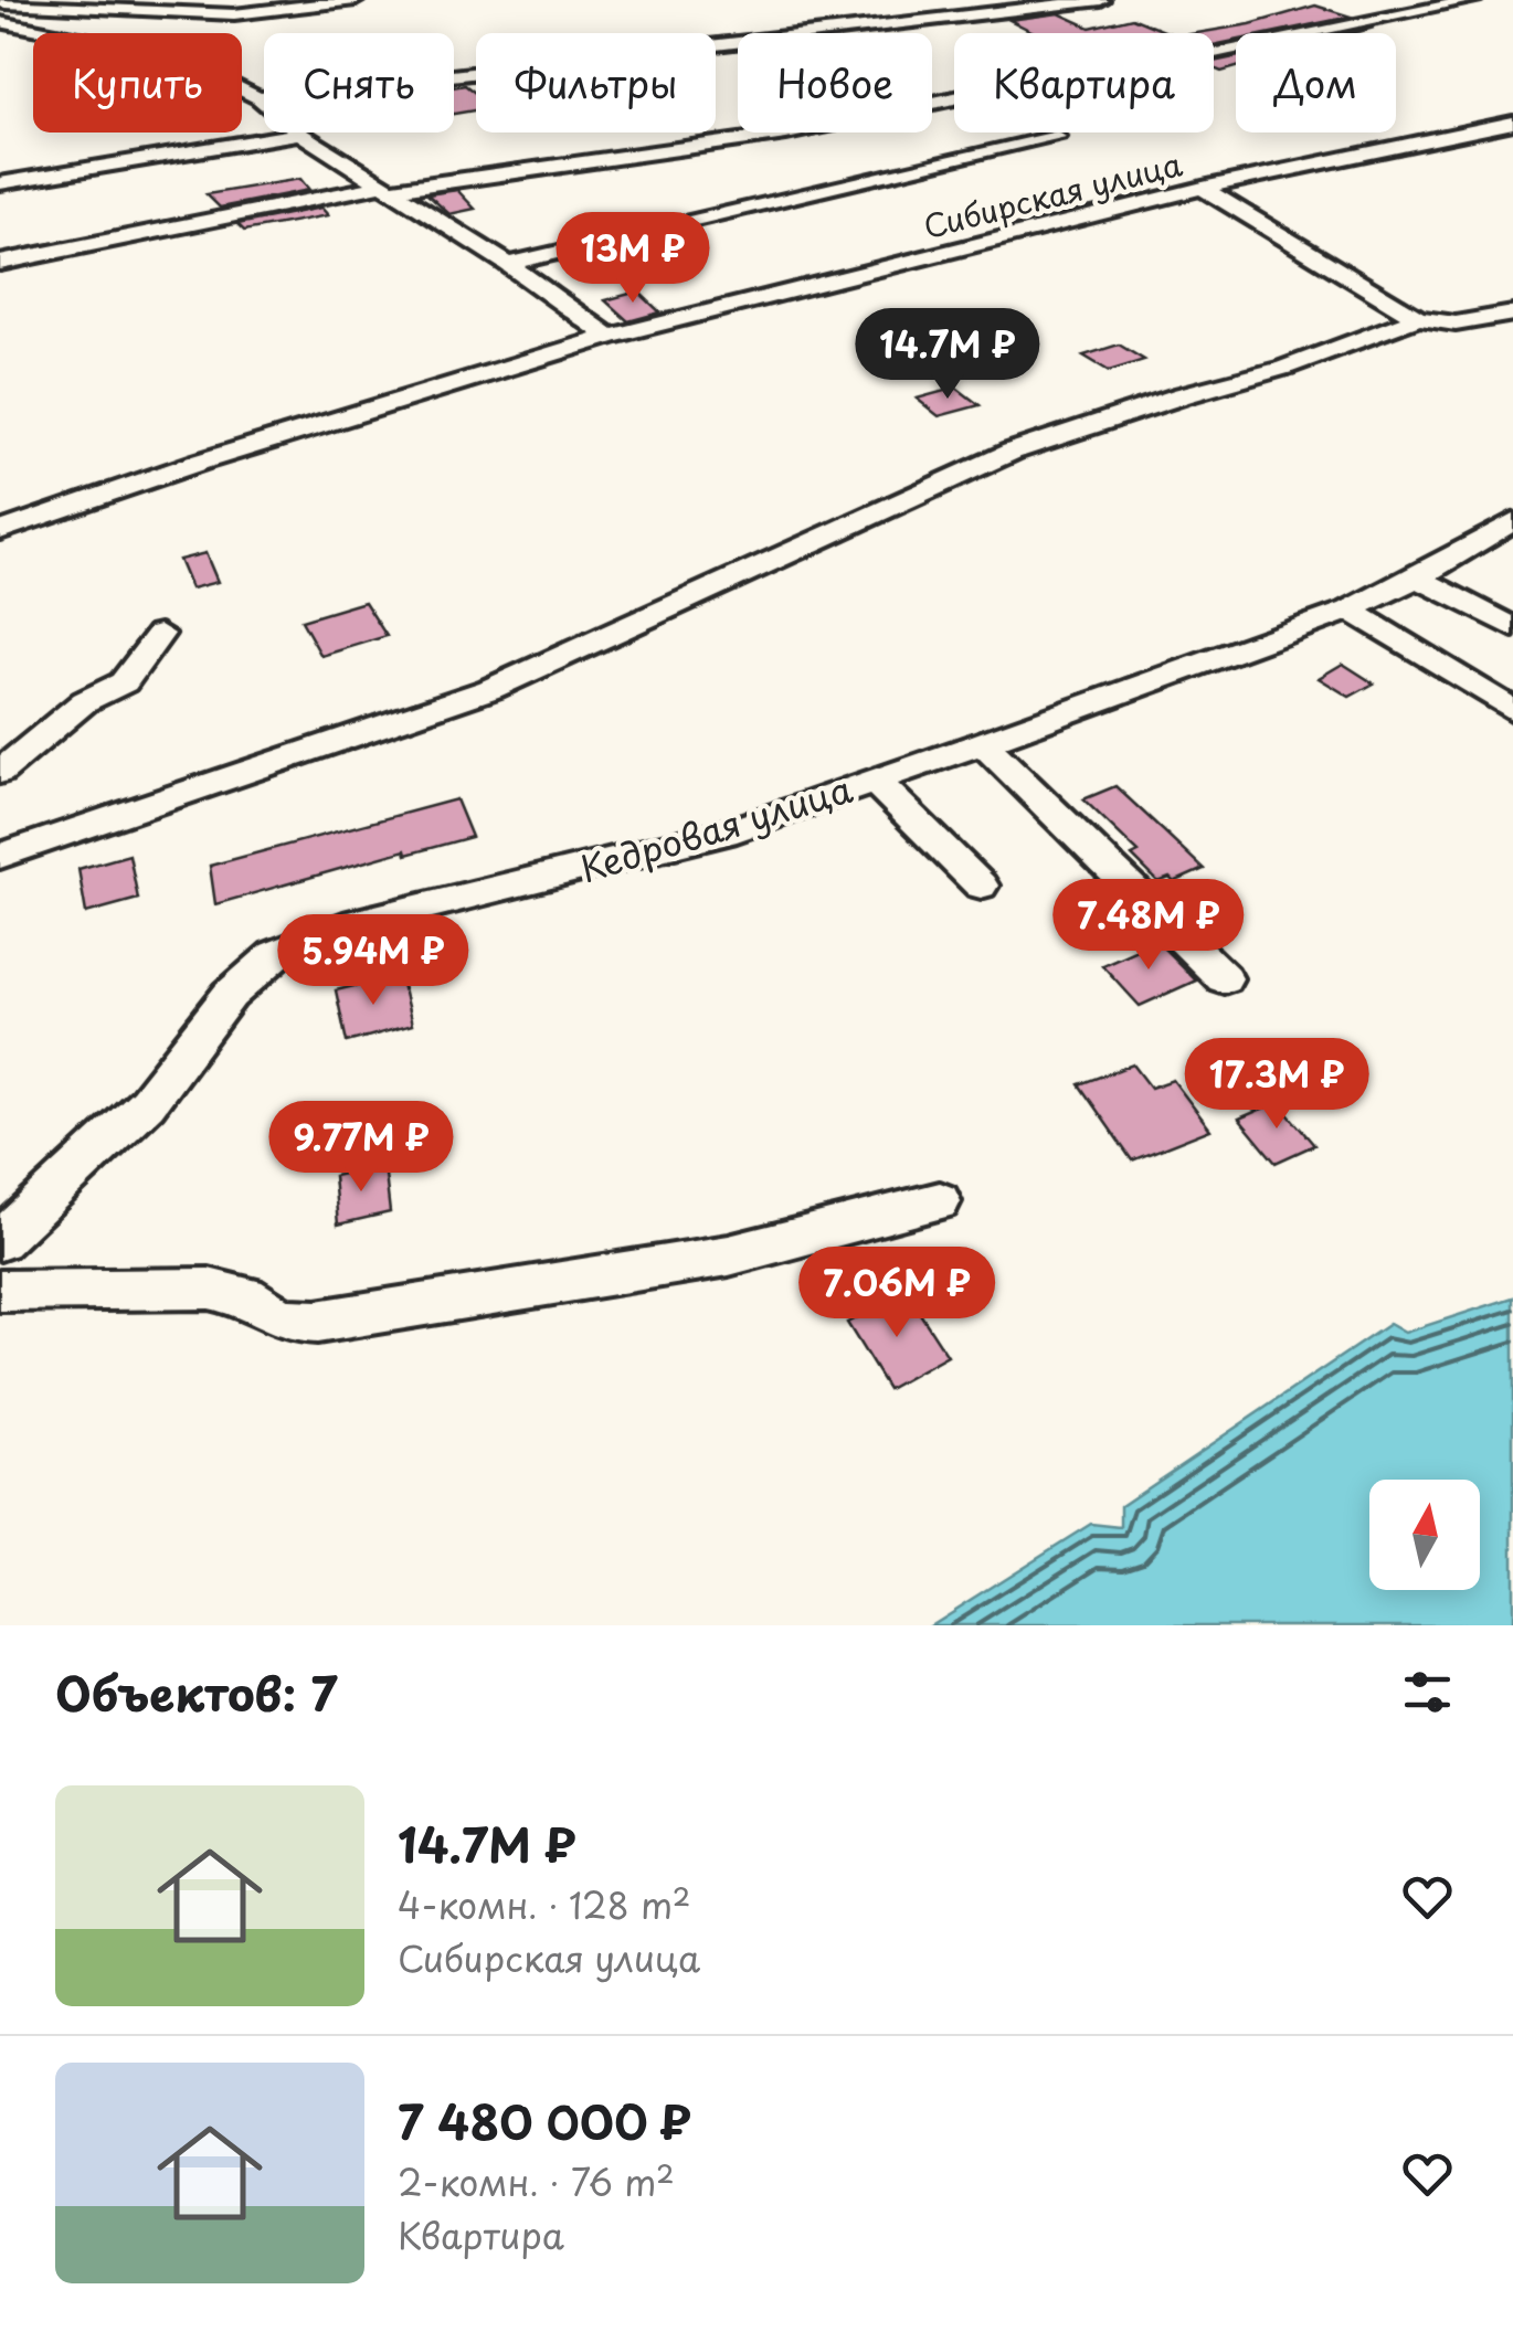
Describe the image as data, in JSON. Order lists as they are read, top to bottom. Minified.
{"streets":{"street":["Сибирская улица","Кедровая улица"]},"north":"top","page":{"chip":["Купить","Снять","Фильтры","Новое","Квартира","Дом"],"price":["13M ₽","14.7M ₽","7.48M ₽","5.94M ₽","17.3M ₽","9.77M ₽","7.06M ₽"],"heading":"Объектов: 7","list":[{"name":"14.7M ₽","note":"4-комн. · 128 m² · Сибирская улица"},{"name":"7 480 000 ₽","note":"2-комн. · 76 m² · Квартира"}]}}
